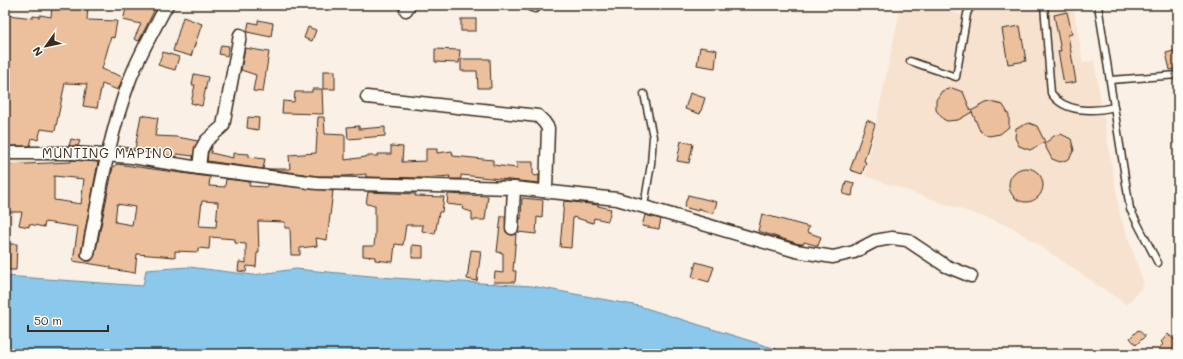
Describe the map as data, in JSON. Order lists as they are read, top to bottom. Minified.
{"districts":["MUNTING MAPINO"],"scale_bar":"50 m","north":"bottom left"}
